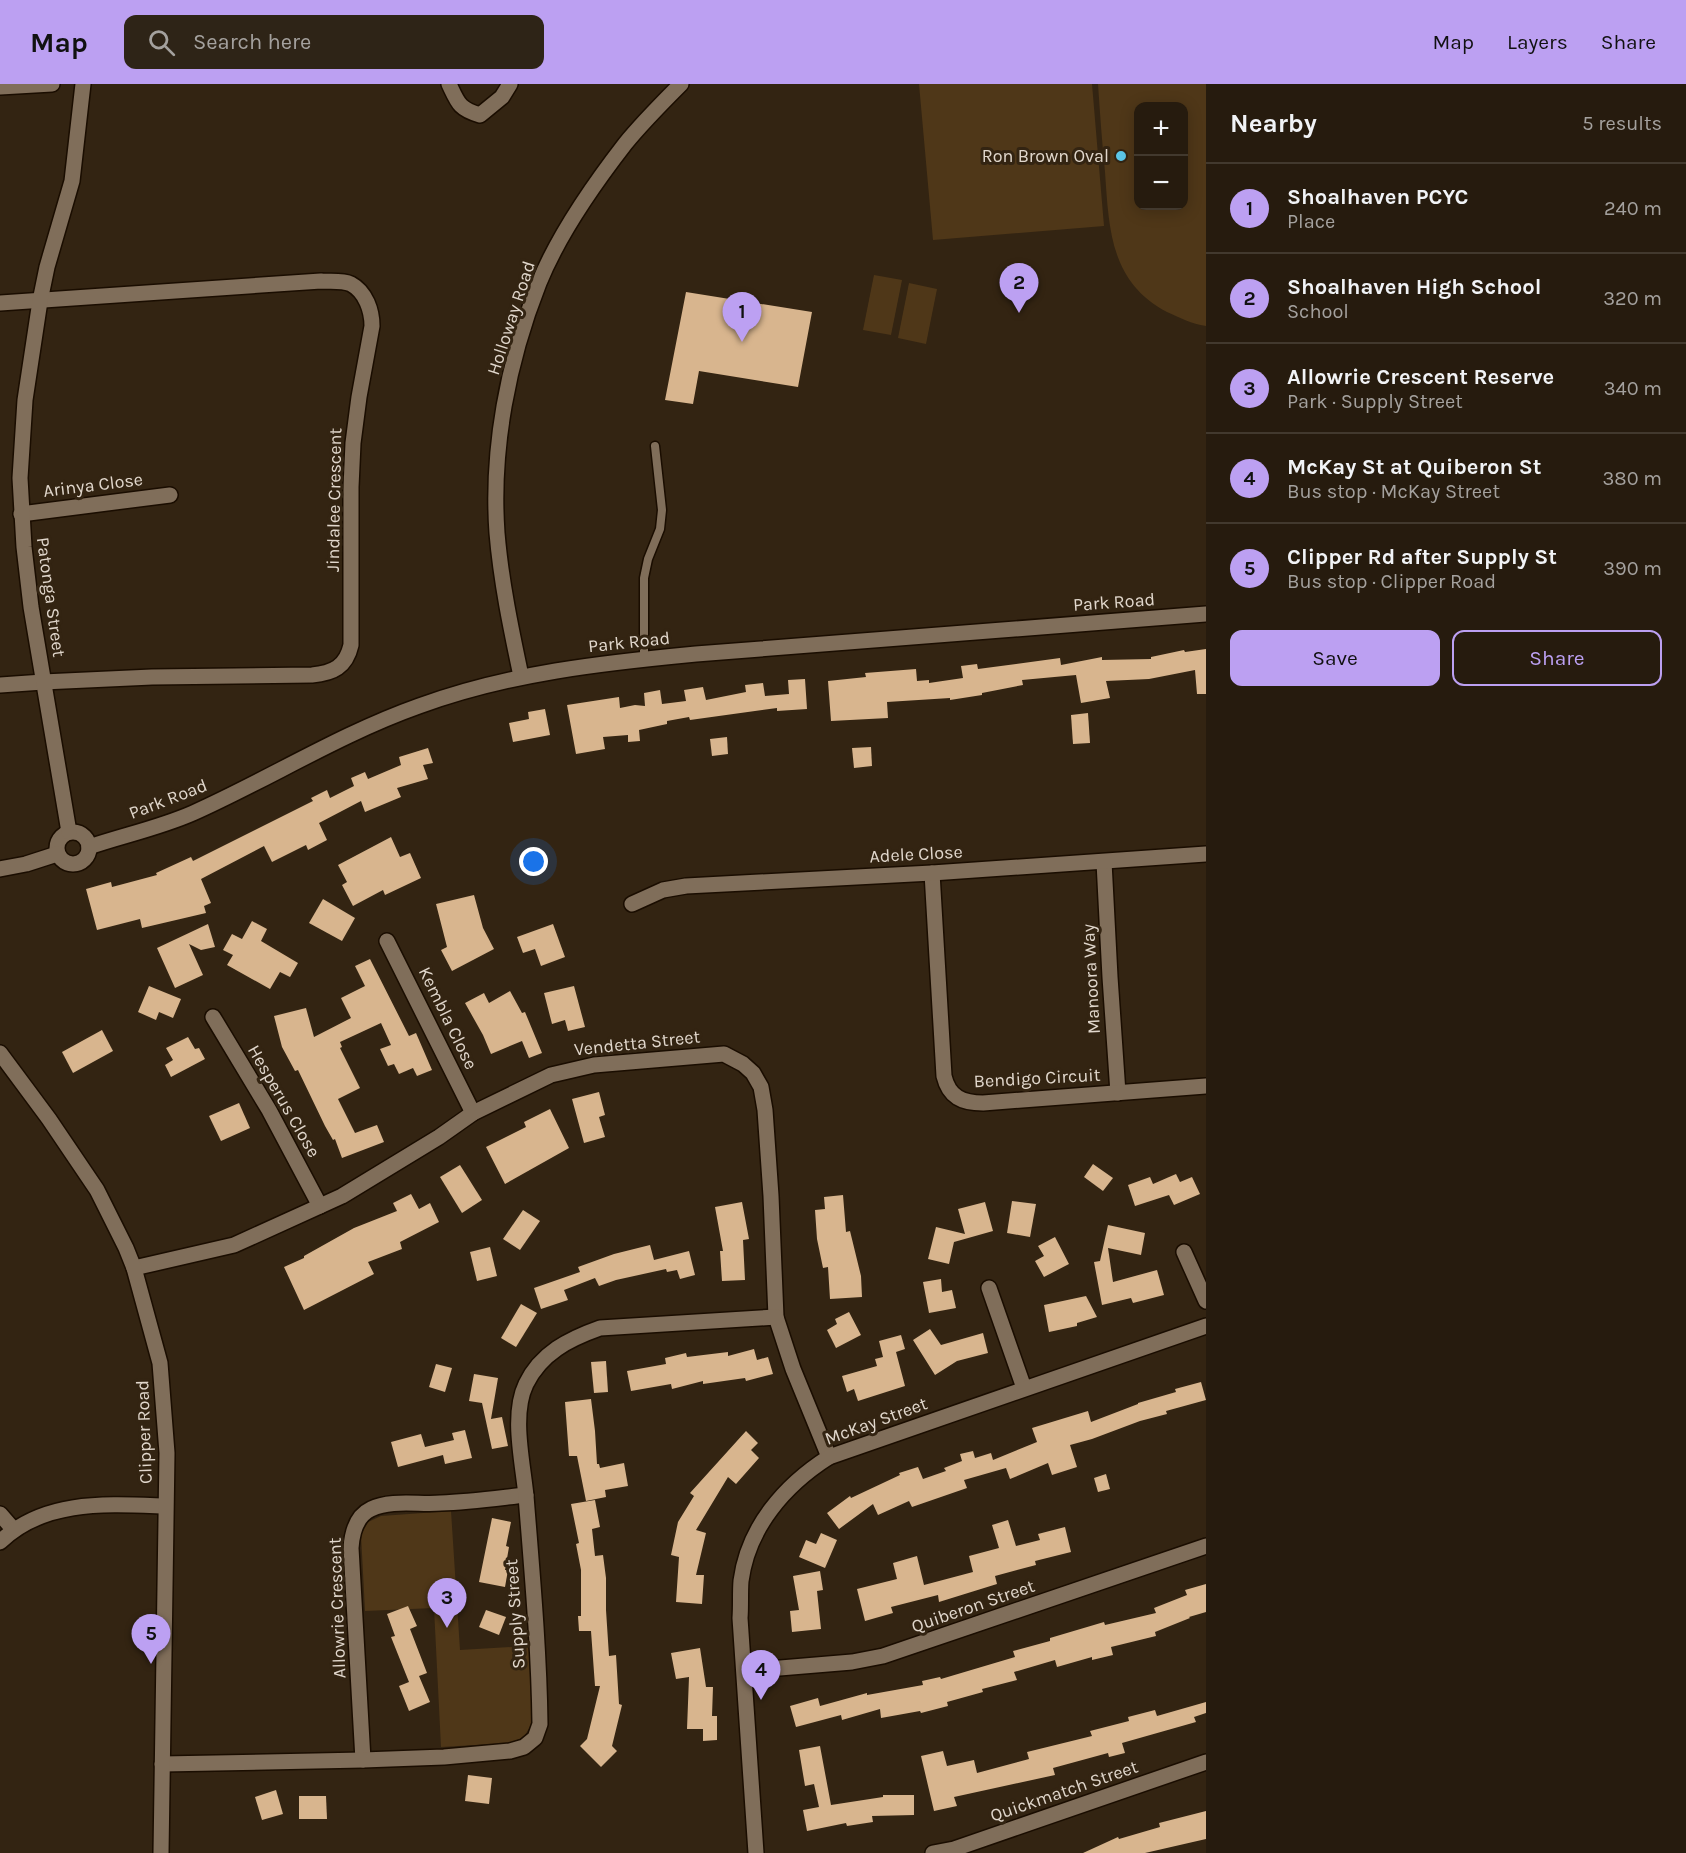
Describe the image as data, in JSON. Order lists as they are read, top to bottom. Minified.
{"streets":{"street":["Holloway Road","Arinya Close","Jindalee Crescent","Patonga Street","Park Road","Adele Close","Manoora Way","Kembla Close","Vendetta Street","Bendigo Circuit","Hesperus Close","McKay Street","Clipper Road","Quiberon Street","Allowrie Crescent","Supply Street","Quickmatch Street"]},"crossings":[["Holloway Road","Park Road"],["Arinya Close","Patonga Street"],["Jindalee Crescent","Patonga Street"],["Patonga Street","Park Road"],["Adele Close","Manoora Way"],["Adele Close","Bendigo Circuit"],["Manoora Way","Bendigo Circuit"],["Kembla Close","Vendetta Street"],["Vendetta Street","Hesperus Close"],["Vendetta Street","McKay Street"],["Vendetta Street","Clipper Road"],["Vendetta Street","Supply Street"],["McKay Street","Quiberon Street"],["Clipper Road","Supply Street"],["Allowrie Crescent","Supply Street"]],"places":["Ron Brown Oval"],"page":{"header":"Map","search":"Search here","nav":["Map","Layers","Share"],"heading":["Nearby","5 results"],"map_buttons":["+","−"],"list":[{"mark":"1","name":"Shoalhaven PCYC","note":"Place","value":"240 m"},{"mark":"2","name":"Shoalhaven High School","note":"School","value":"320 m"},{"mark":"3","name":"Allowrie Crescent Reserve","note":"Park · Supply Street","value":"340 m"},{"mark":"4","name":"McKay St at Quiberon St","note":"Bus stop · McKay Street","value":"380 m"},{"mark":"5","name":"Clipper Rd after Supply St","note":"Bus stop · Clipper Road","value":"390 m"}],"pins":["2","1","3","5","4"],"buttons":["Save","Share"]}}
